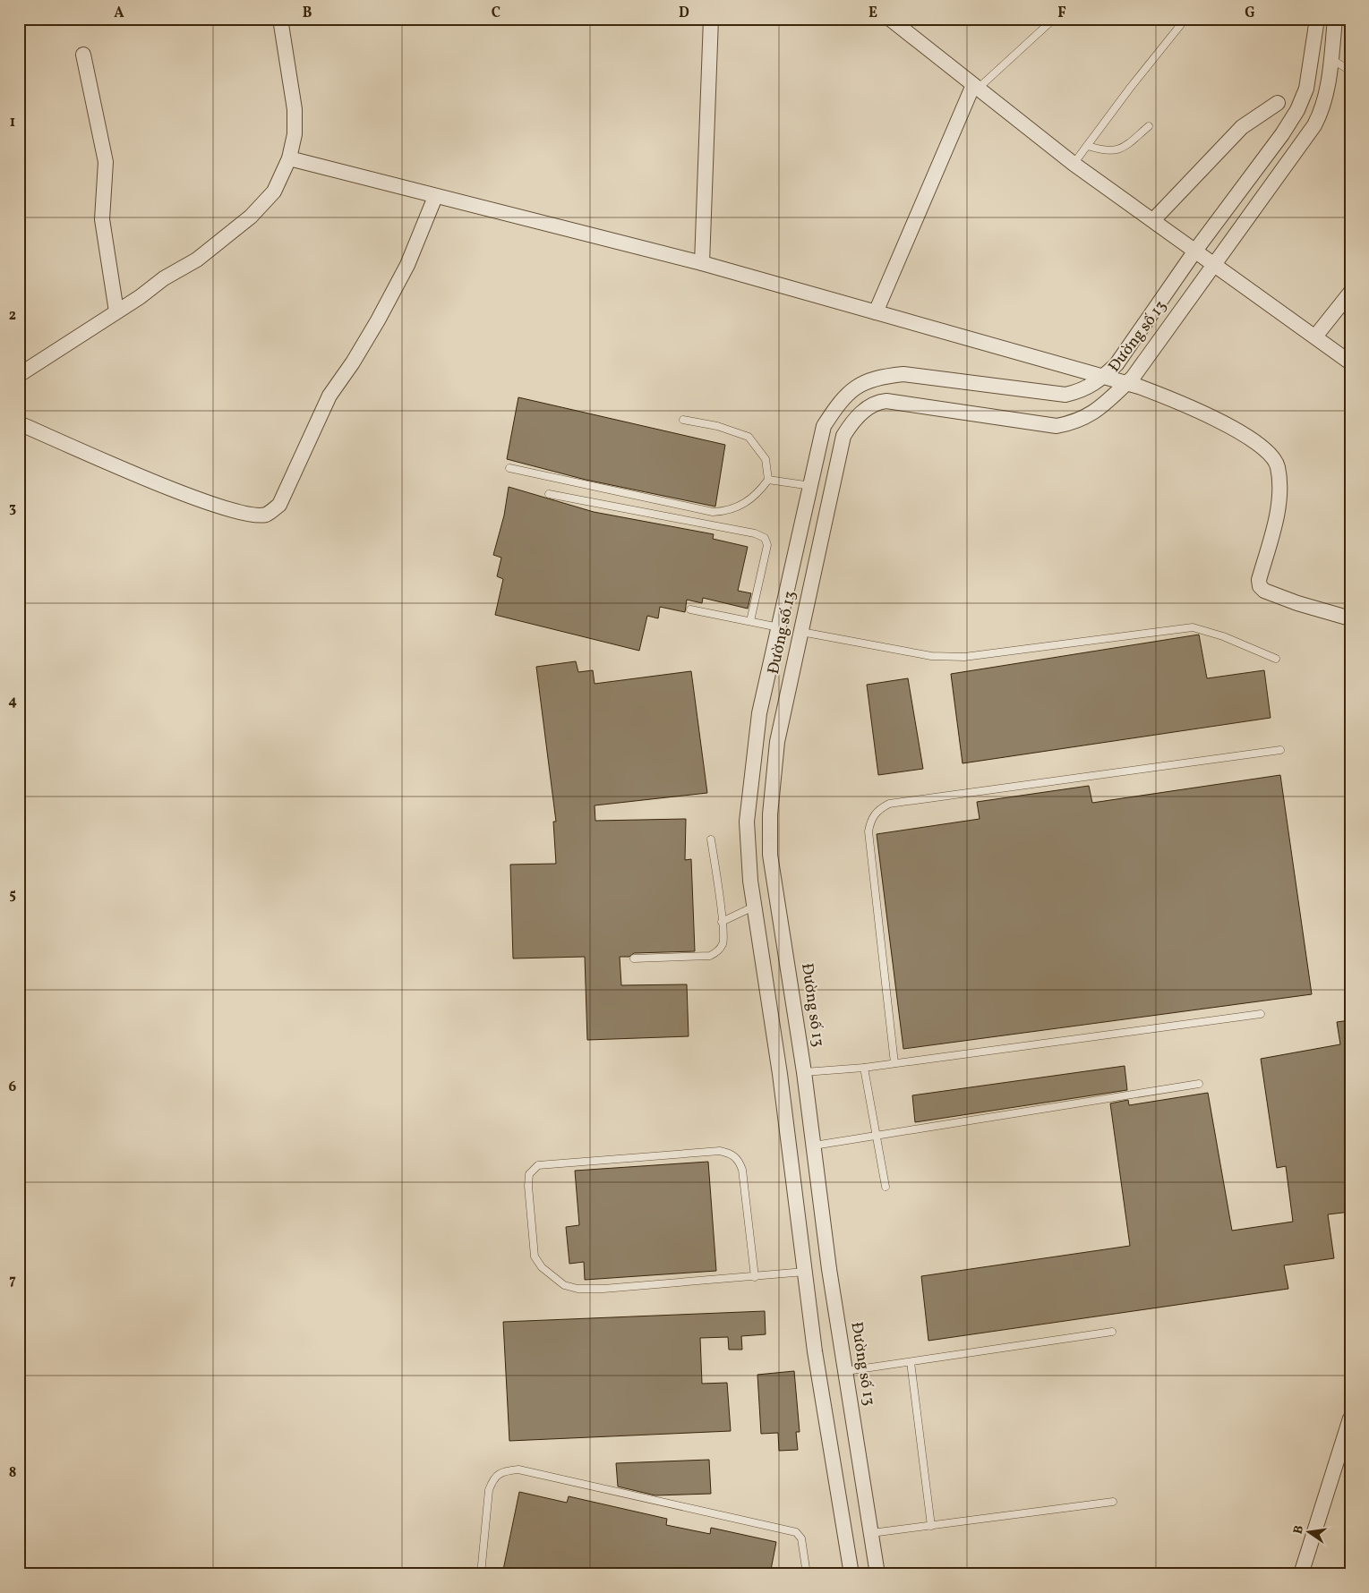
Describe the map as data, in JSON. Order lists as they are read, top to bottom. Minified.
{"streets":{"street":["Đường số 13"]},"north":"left","grid":{"columns":["A","B","C","D","E","F","G"],"rows":["1","2","3","4","5","6","7","8"]}}
